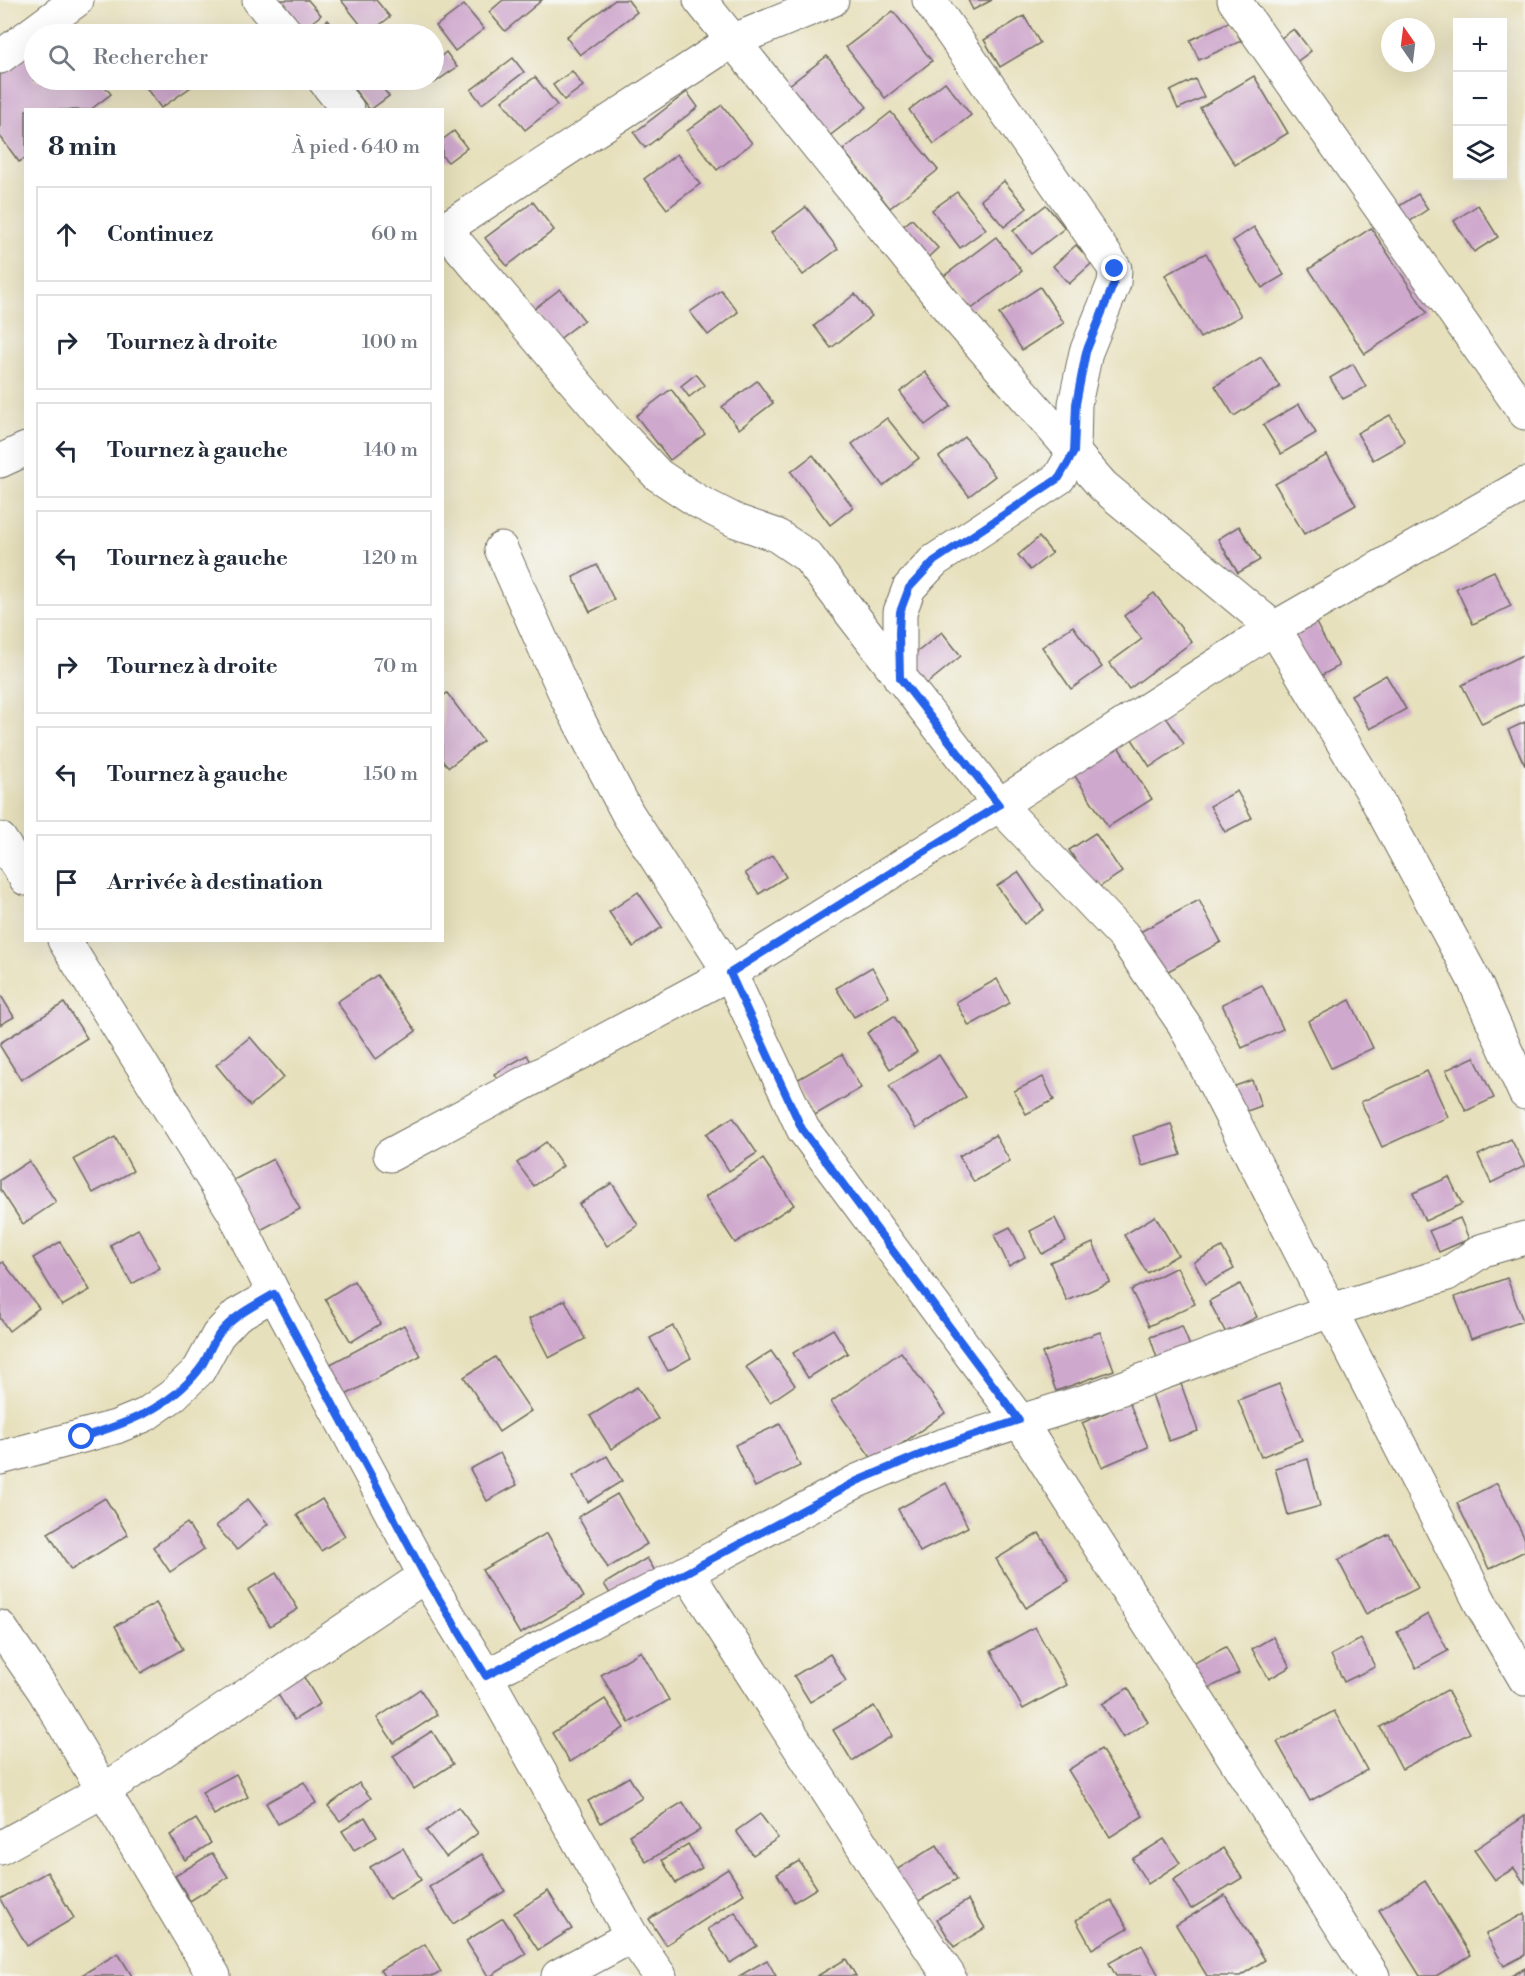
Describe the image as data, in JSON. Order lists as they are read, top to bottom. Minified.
{"north":"top","page":{"map_buttons":["+","−"],"search":"Rechercher","heading":["8 min","À pied · 640 m"],"list":[["Continuez","60 m"],["Tournez à droite","100 m"],["Tournez à gauche","140 m"],["Tournez à gauche","120 m"],["Tournez à droite","70 m"],["Tournez à gauche","150 m"],"Arrivée à destination"]}}
